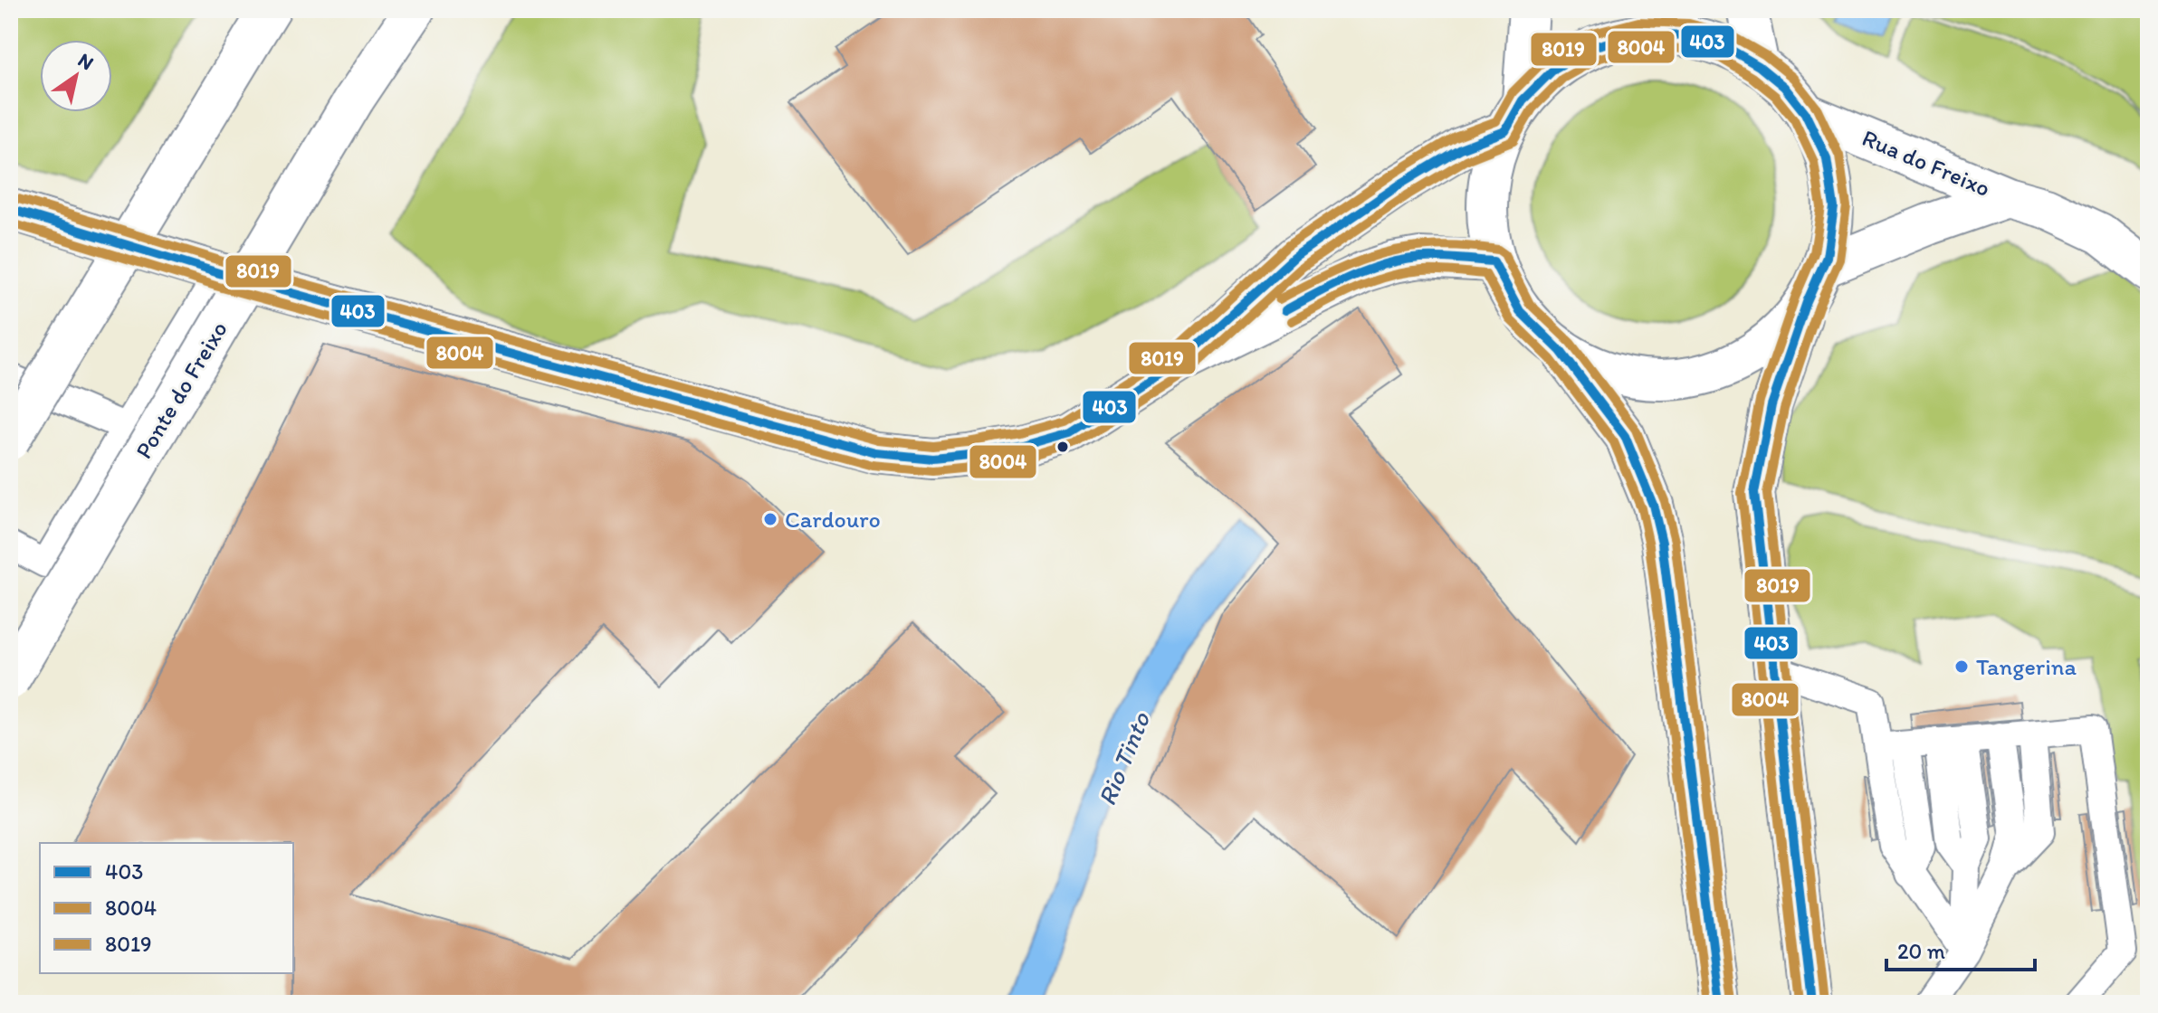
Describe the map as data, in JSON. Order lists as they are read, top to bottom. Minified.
{"streets":{"main road":["Rua do Freixo","Ponte do Freixo"]},"water":["Rio Tinto"],"places":["Cardouro","Tangerina"],"lines":["transit line 8019","transit line 403","transit line 8004"],"legend":["403","8004","8019"],"scale_bar":"20 m","north":"top right"}
